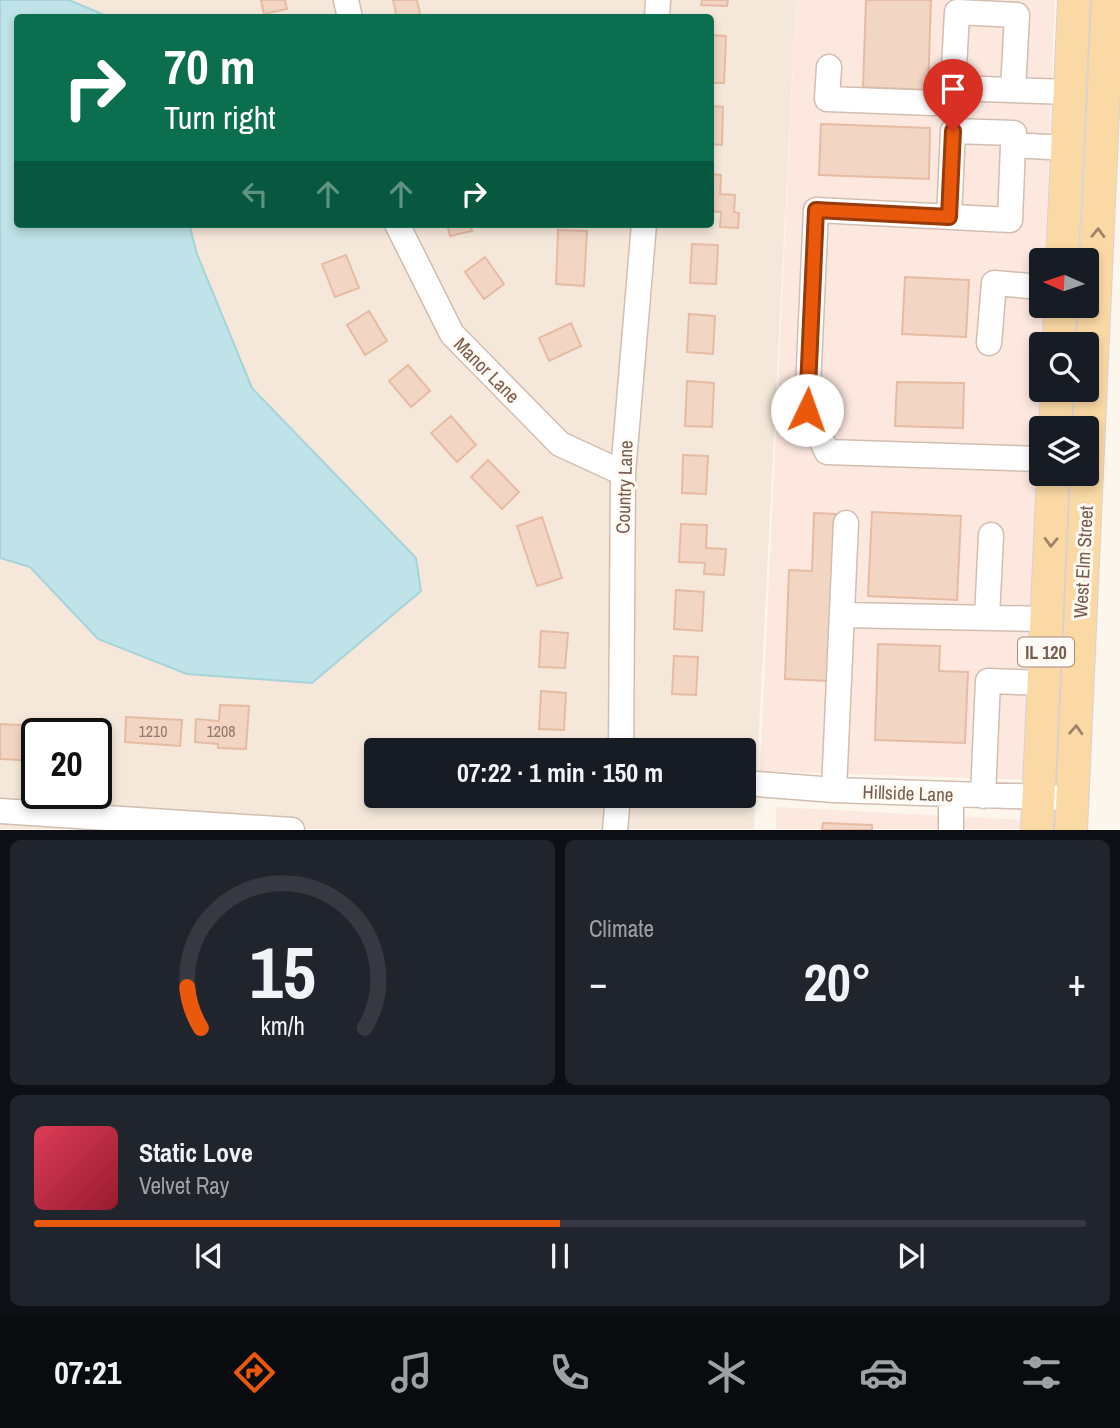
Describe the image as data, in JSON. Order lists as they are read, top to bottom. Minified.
{"streets":{"main road":["West Elm Street","IL 120"],"street":["Manor Lane","Country Lane","Hillside Lane"]},"crossings":[["Manor Lane","Country Lane"],["West Elm Street","Hillside Lane"]],"house_numbers":["1210","1208"],"north":"left","page":{"turn":["70 m","Turn right"],"limit":"20","trip":"07:22 · 1 min · 150 m","tile":"Climate","heat":["−","20°","+"],"song":["Static Love","Velvet Ray"],"tabs":"07:21","gauge":["15","km/h"]}}
